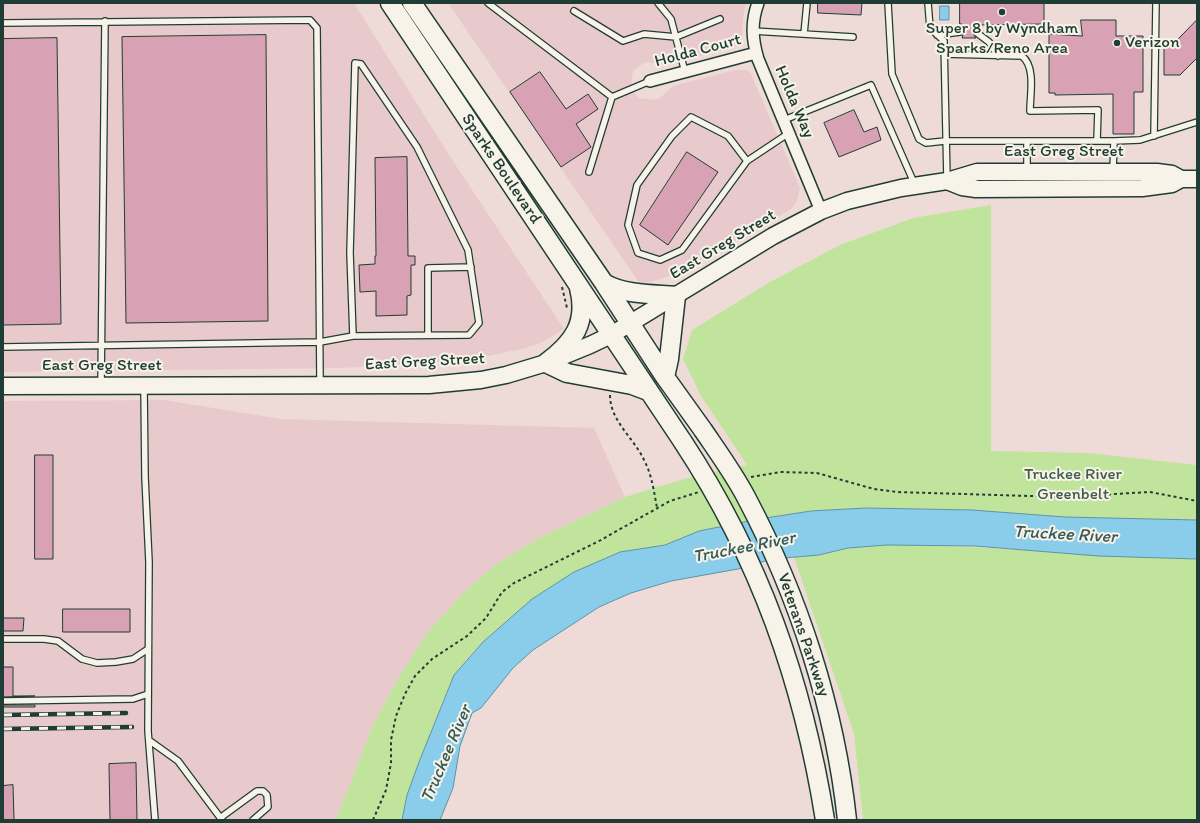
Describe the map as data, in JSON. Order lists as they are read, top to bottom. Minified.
{"streets":{"main road":["East Greg Street","Sparks Boulevard","Veterans Parkway"],"street":["Holda Court","Holda Way"]},"crossings":[["Holda Court","Holda Way"],["Holda Way","East Greg Street"],["East Greg Street","Sparks Boulevard"],["East Greg Street","Veterans Parkway"],["Sparks Boulevard","Veterans Parkway"]],"water":["Truckee River"],"parks":["Truckee River Greenbelt"],"places":["Super 8 by Wyndham Sparks/Reno Area","Verizon"]}
